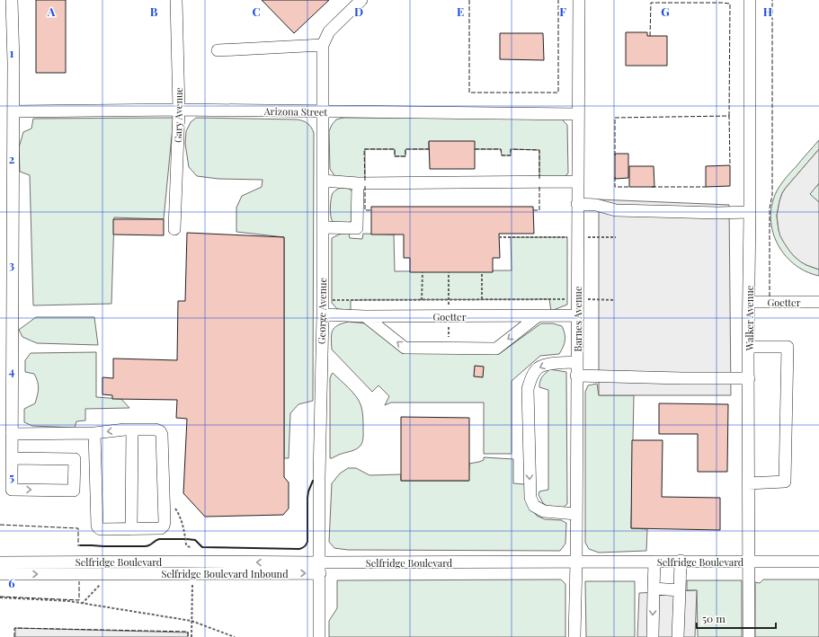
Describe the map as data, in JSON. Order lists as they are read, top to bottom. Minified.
{"streets":{"street":["Arizona Street","Gary Avenue","Goetter","George Avenue","Walker Avenue","Barnes Avenue","Selfridge Boulevard","Selfridge Boulevard Inbound"]},"crossings":[["Arizona Street","Gary Avenue"],["Arizona Street","George Avenue"],["Arizona Street","Barnes Avenue"],["Goetter","George Avenue"],["Goetter","Walker Avenue"],["Goetter","Barnes Avenue"],["George Avenue","Selfridge Boulevard"],["George Avenue","Selfridge Boulevard Inbound"],["Walker Avenue","Selfridge Boulevard"],["Barnes Avenue","Selfridge Boulevard"],["Selfridge Boulevard","Selfridge Boulevard Inbound"]],"one_way":["Selfridge Boulevard","Selfridge Boulevard Inbound"],"scale_bar":"50 m","grid":{"columns":["A","B","C","D","E","F","G","H"],"rows":["1","2","3","4","5","6"]}}
